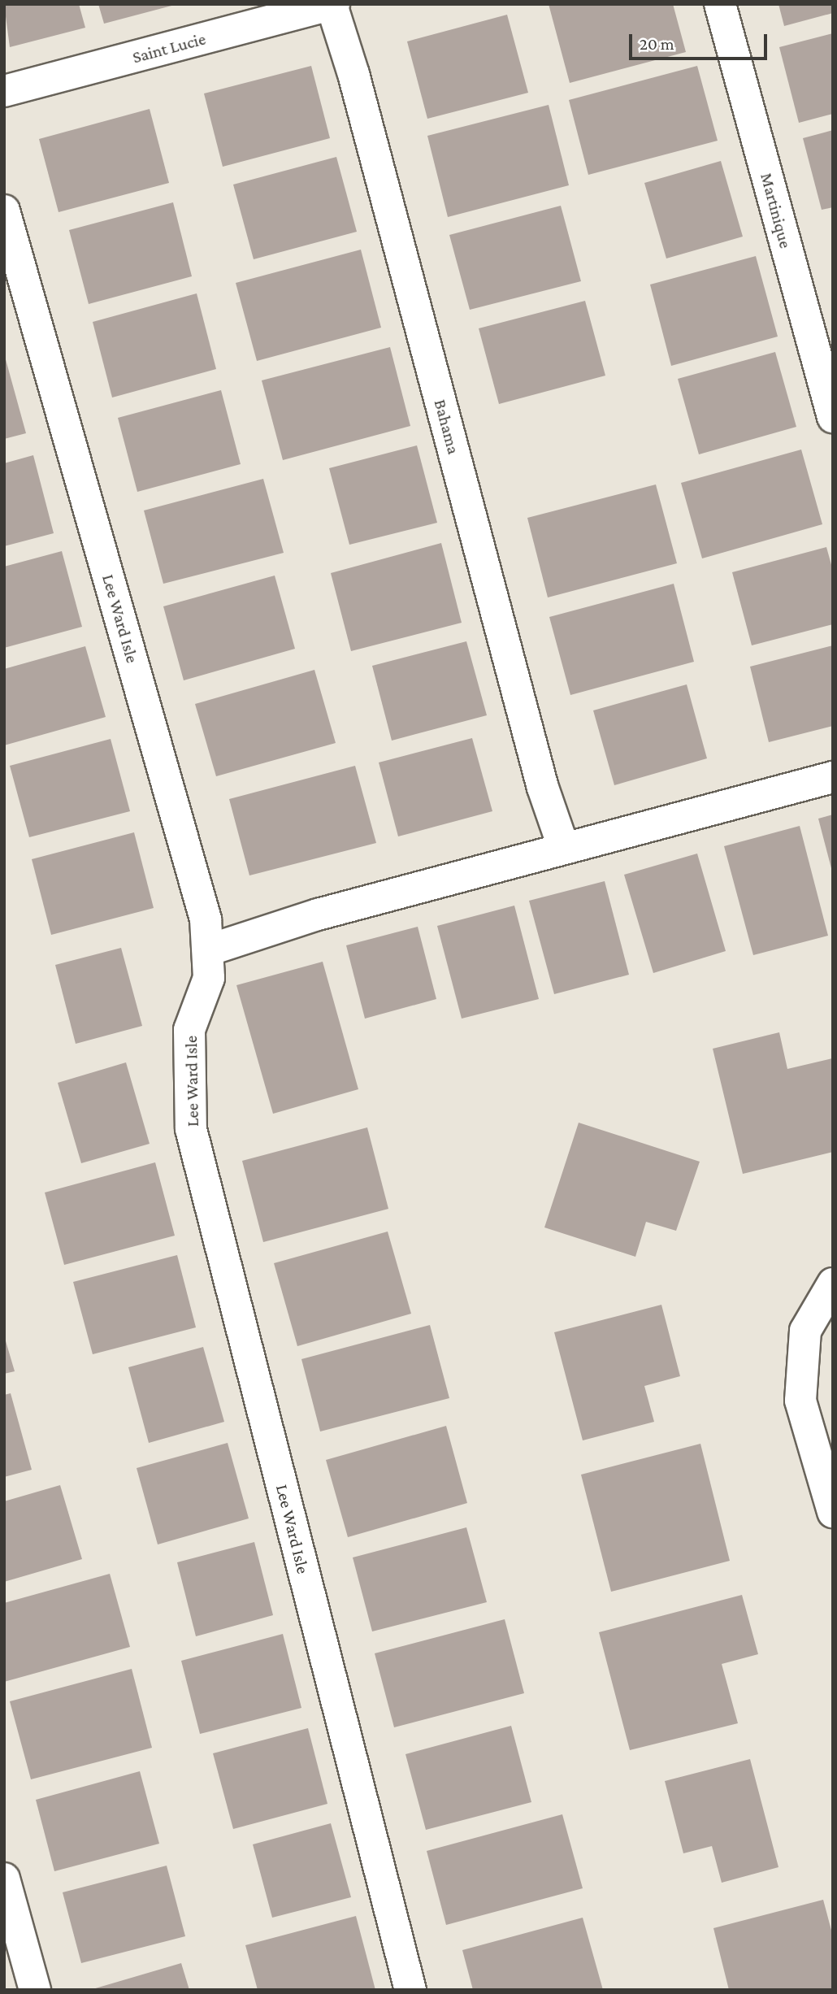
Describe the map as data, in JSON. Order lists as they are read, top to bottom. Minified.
{"streets":{"street":["Saint Lucie","Martinique","Bahama","Lee Ward Isle"]},"crossings":[["Saint Lucie","Bahama"]],"scale_bar":"20 m"}
